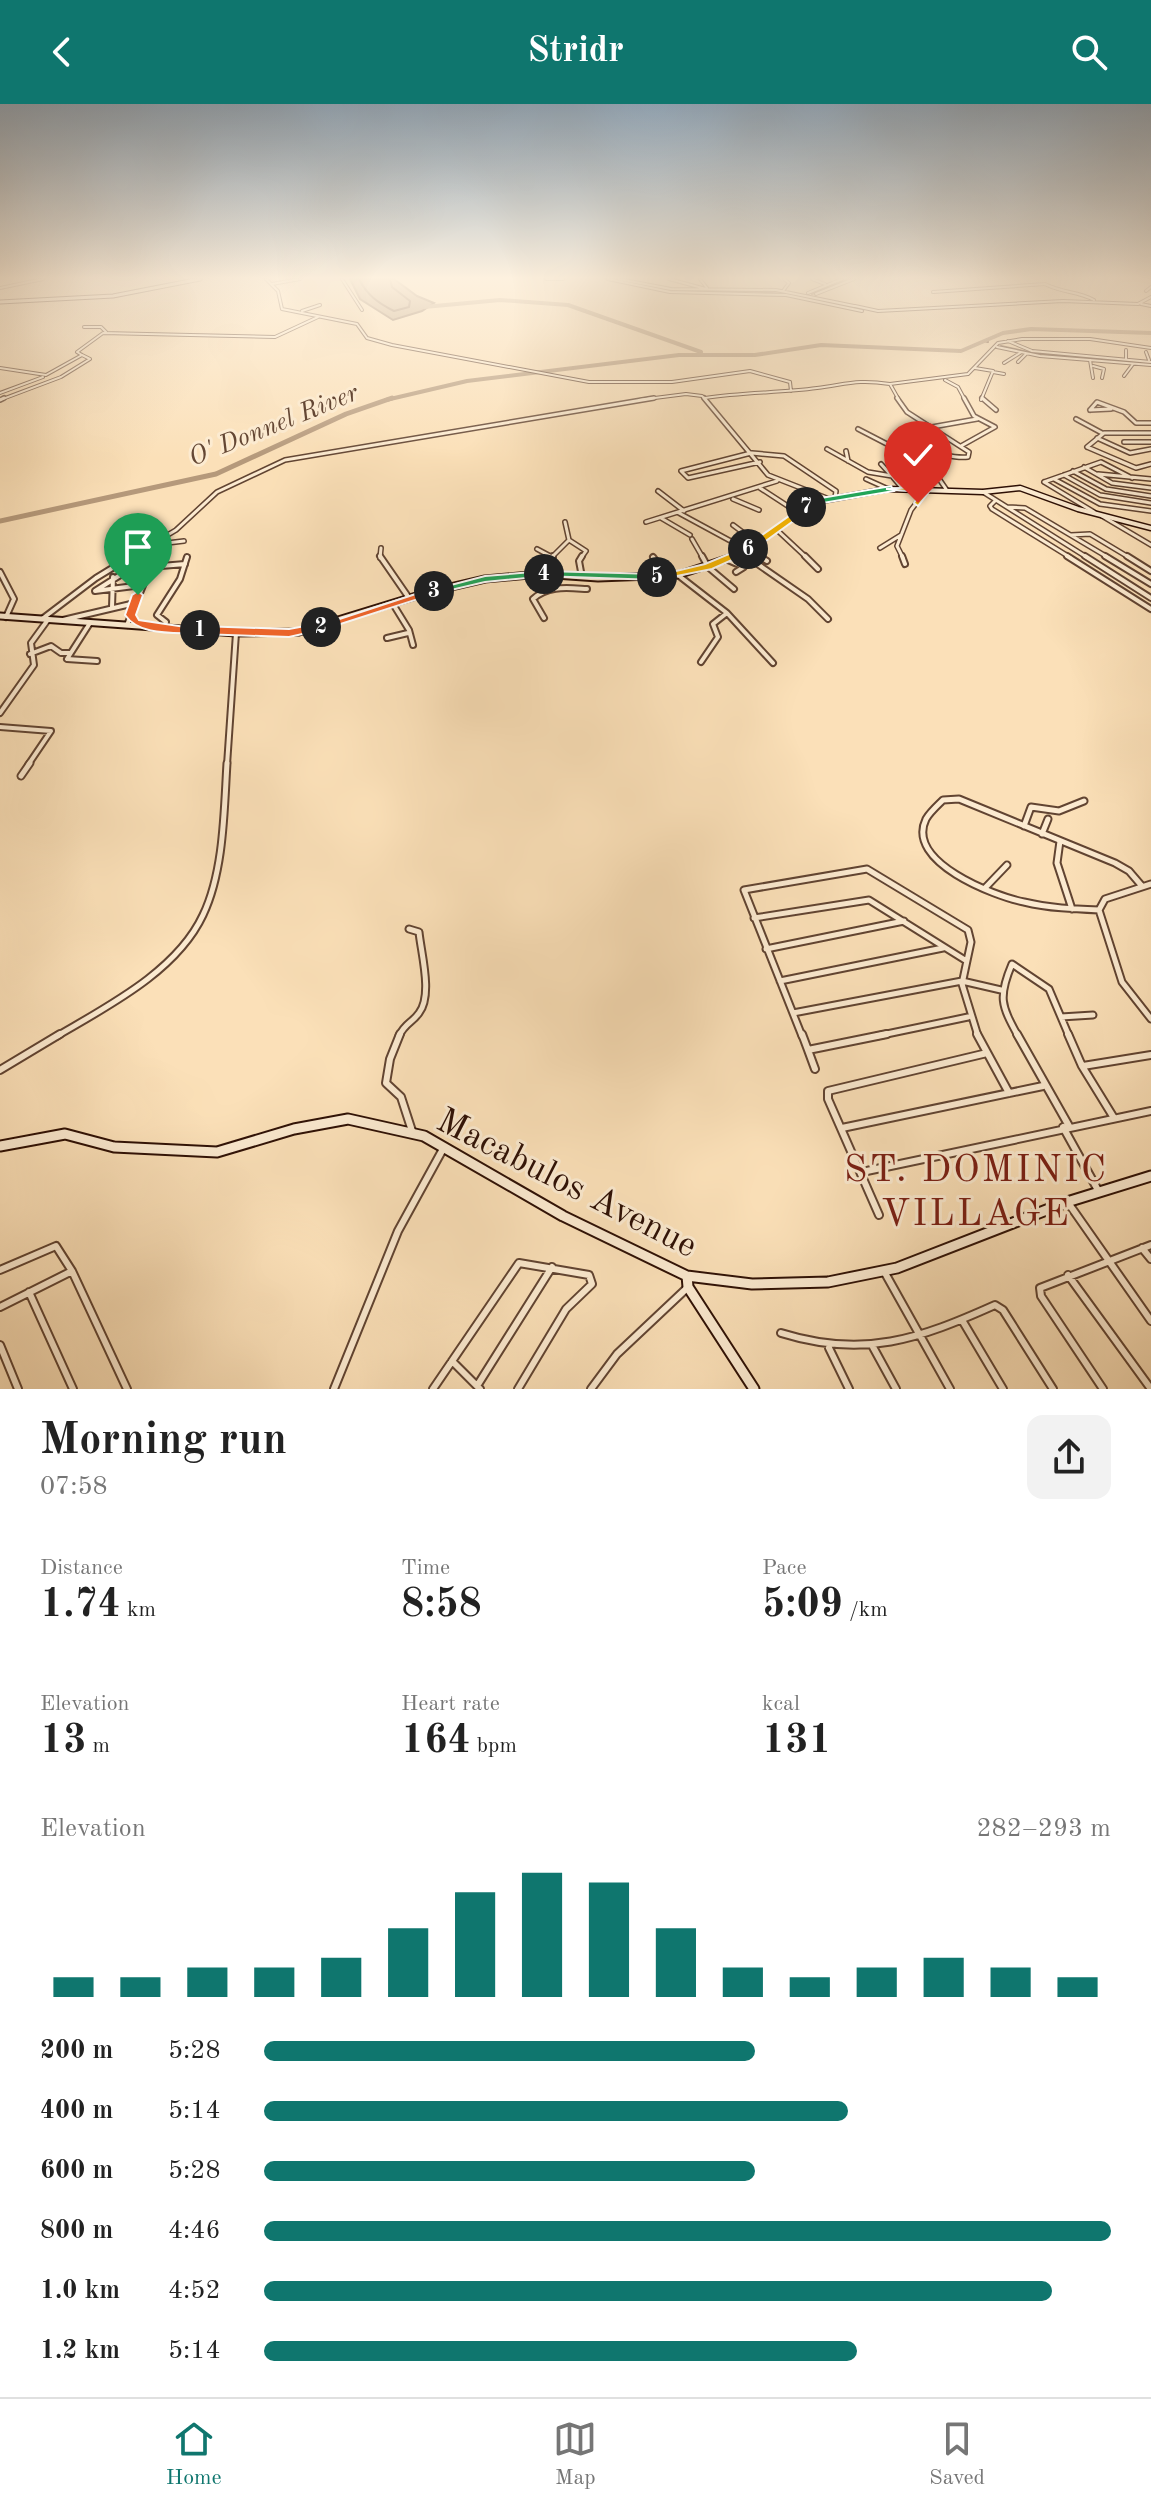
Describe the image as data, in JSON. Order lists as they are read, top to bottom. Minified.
{"streets":{"street":["Macabulos Avenue"]},"districts":["ST. DOMINIC VILLAGE"],"water":["O' Donnel River"],"page":{"header":"Stridr","pins":["7","6","4","5","3","2","1"],"heading":["Morning run","07:58"],"stats":[["Distance","1.74 km"],["Time","8:58"],["Pace","5:09 /km"],["Elevation","13 m"],["Heart rate","164 bpm"],["kcal","131"]],"chart":["Elevation","282–293 m"],"list":[{"name":"200 m","note":"5:28"},{"name":"400 m","note":"5:14"},{"name":"600 m","note":"5:28"},{"name":"800 m","note":"4:46"},{"name":"1.0 km","note":"4:52"},{"name":"1.2 km","note":"5:14"}],"tabs":["Home","Map","Saved"]}}
